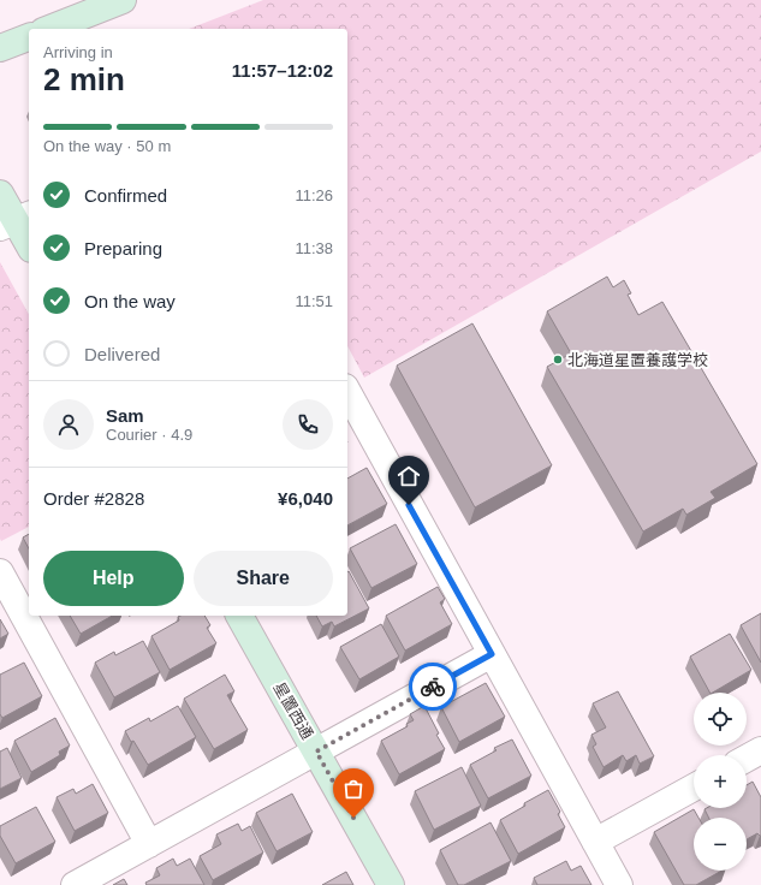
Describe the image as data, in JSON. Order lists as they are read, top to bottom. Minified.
{"streets":{"street":["星置西通"]},"places":["北海道星置養護学校"],"page":{"heading":["2 min","Arriving in","11:57–12:02"],"panel":["Sam","Courier · 4.9","Order #2828","¥6,040"],"bar":"On the way · 50 m","list":[["Confirmed","11:26"],["Preparing","11:38"],["On the way","11:51"],"Delivered"],"buttons":["Help","Share"],"map_buttons":["+","−"]}}
